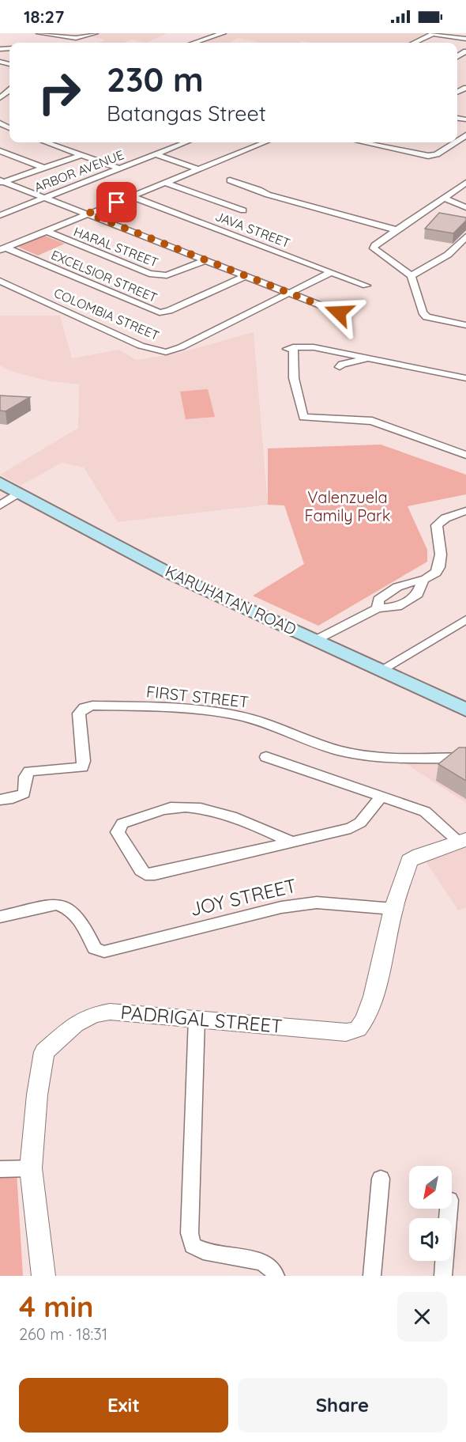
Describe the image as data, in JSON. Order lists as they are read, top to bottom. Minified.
{"streets":{"main road":["KARUHATAN ROAD"],"street":["ARBOR AVENUE","JAVA STREET","HARAL STREET","EXCELSIOR STREET","COLOMBIA STREET","FIRST STREET","JOY STREET","PADRIGAL STREET"]},"crossings":[["JAVA STREET","COLOMBIA STREET"],["JOY STREET","PADRIGAL STREET"]],"parks":["Valenzuela Family Park"],"north":"bottom left","page":{"status":"18:27","turn":["230 m","Batangas Street"],"heading":["4 min","260 m · 18:31"],"buttons":["Exit","Share"]}}
